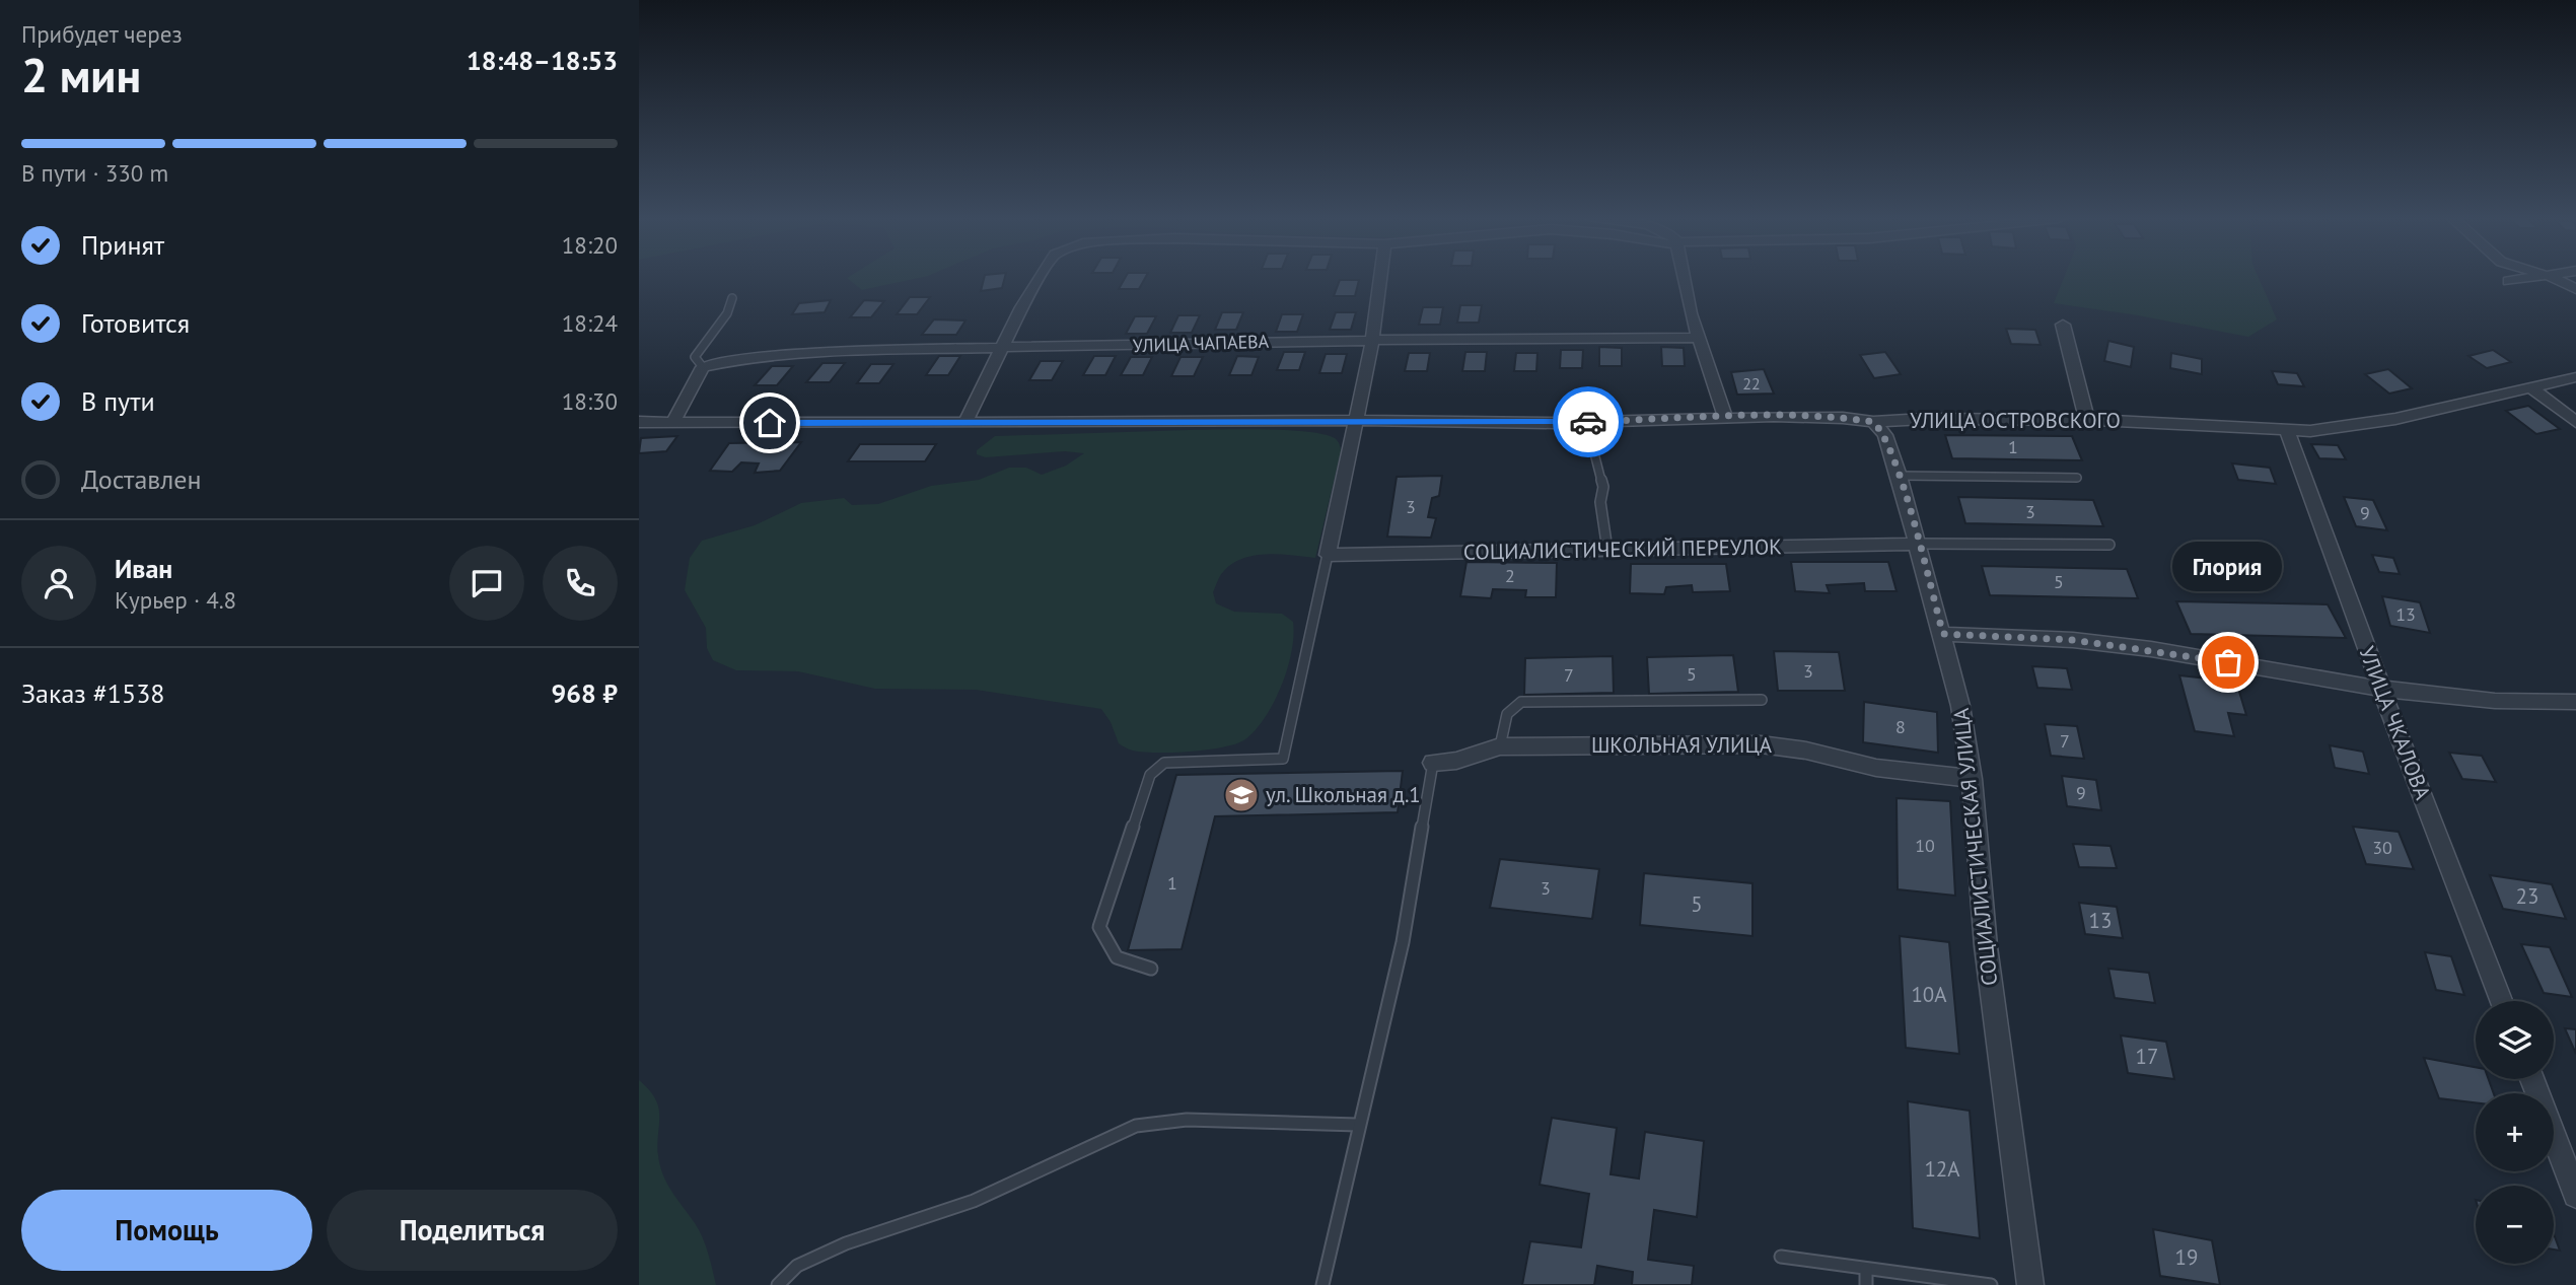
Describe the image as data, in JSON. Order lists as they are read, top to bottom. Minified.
{"streets":{"street":["УЛИЦА ЧАПАЕВА","УЛИЦА ОСТРОВСКОГО","СОЦИАЛИСТИЧЕСКИЙ ПЕРЕУЛОК","УЛИЦА ЧКАЛОВА","ШКОЛЬНАЯ УЛИЦА","СОЦИАЛИСТИЧЕСКАЯ УЛИЦА"]},"crossings":[["УЛИЦА ОСТРОВСКОГО","УЛИЦА ЧКАЛОВА"],["УЛИЦА ОСТРОВСКОГО","СОЦИАЛИСТИЧЕСКАЯ УЛИЦА"],["СОЦИАЛИСТИЧЕСКИЙ ПЕРЕУЛОК","СОЦИАЛИСТИЧЕСКАЯ УЛИЦА"],["ШКОЛЬНАЯ УЛИЦА","СОЦИАЛИСТИЧЕСКАЯ УЛИЦА"]],"places":{"other":["Глория"],"school or university":["ул. Школьная д.1"]},"house_numbers":["22","1","3","3","9","2","5","13","3","5","7","8","7","9","10","30","1","3","23","5","13","10А","17","12А","19"],"page":{"heading":["2 мин","Прибудет через","18:48–18:53"],"panel":["Иван","Курьер · 4.8","Заказ #1538","968 ₽"],"bar":"В пути · 330 m","list":[["Принят","18:20"],["Готовится","18:24"],["В пути","18:30"],"Доставлен"],"bubble":"Глория","map_buttons":["+","−"],"buttons":["Помощь","Поделиться"]}}
